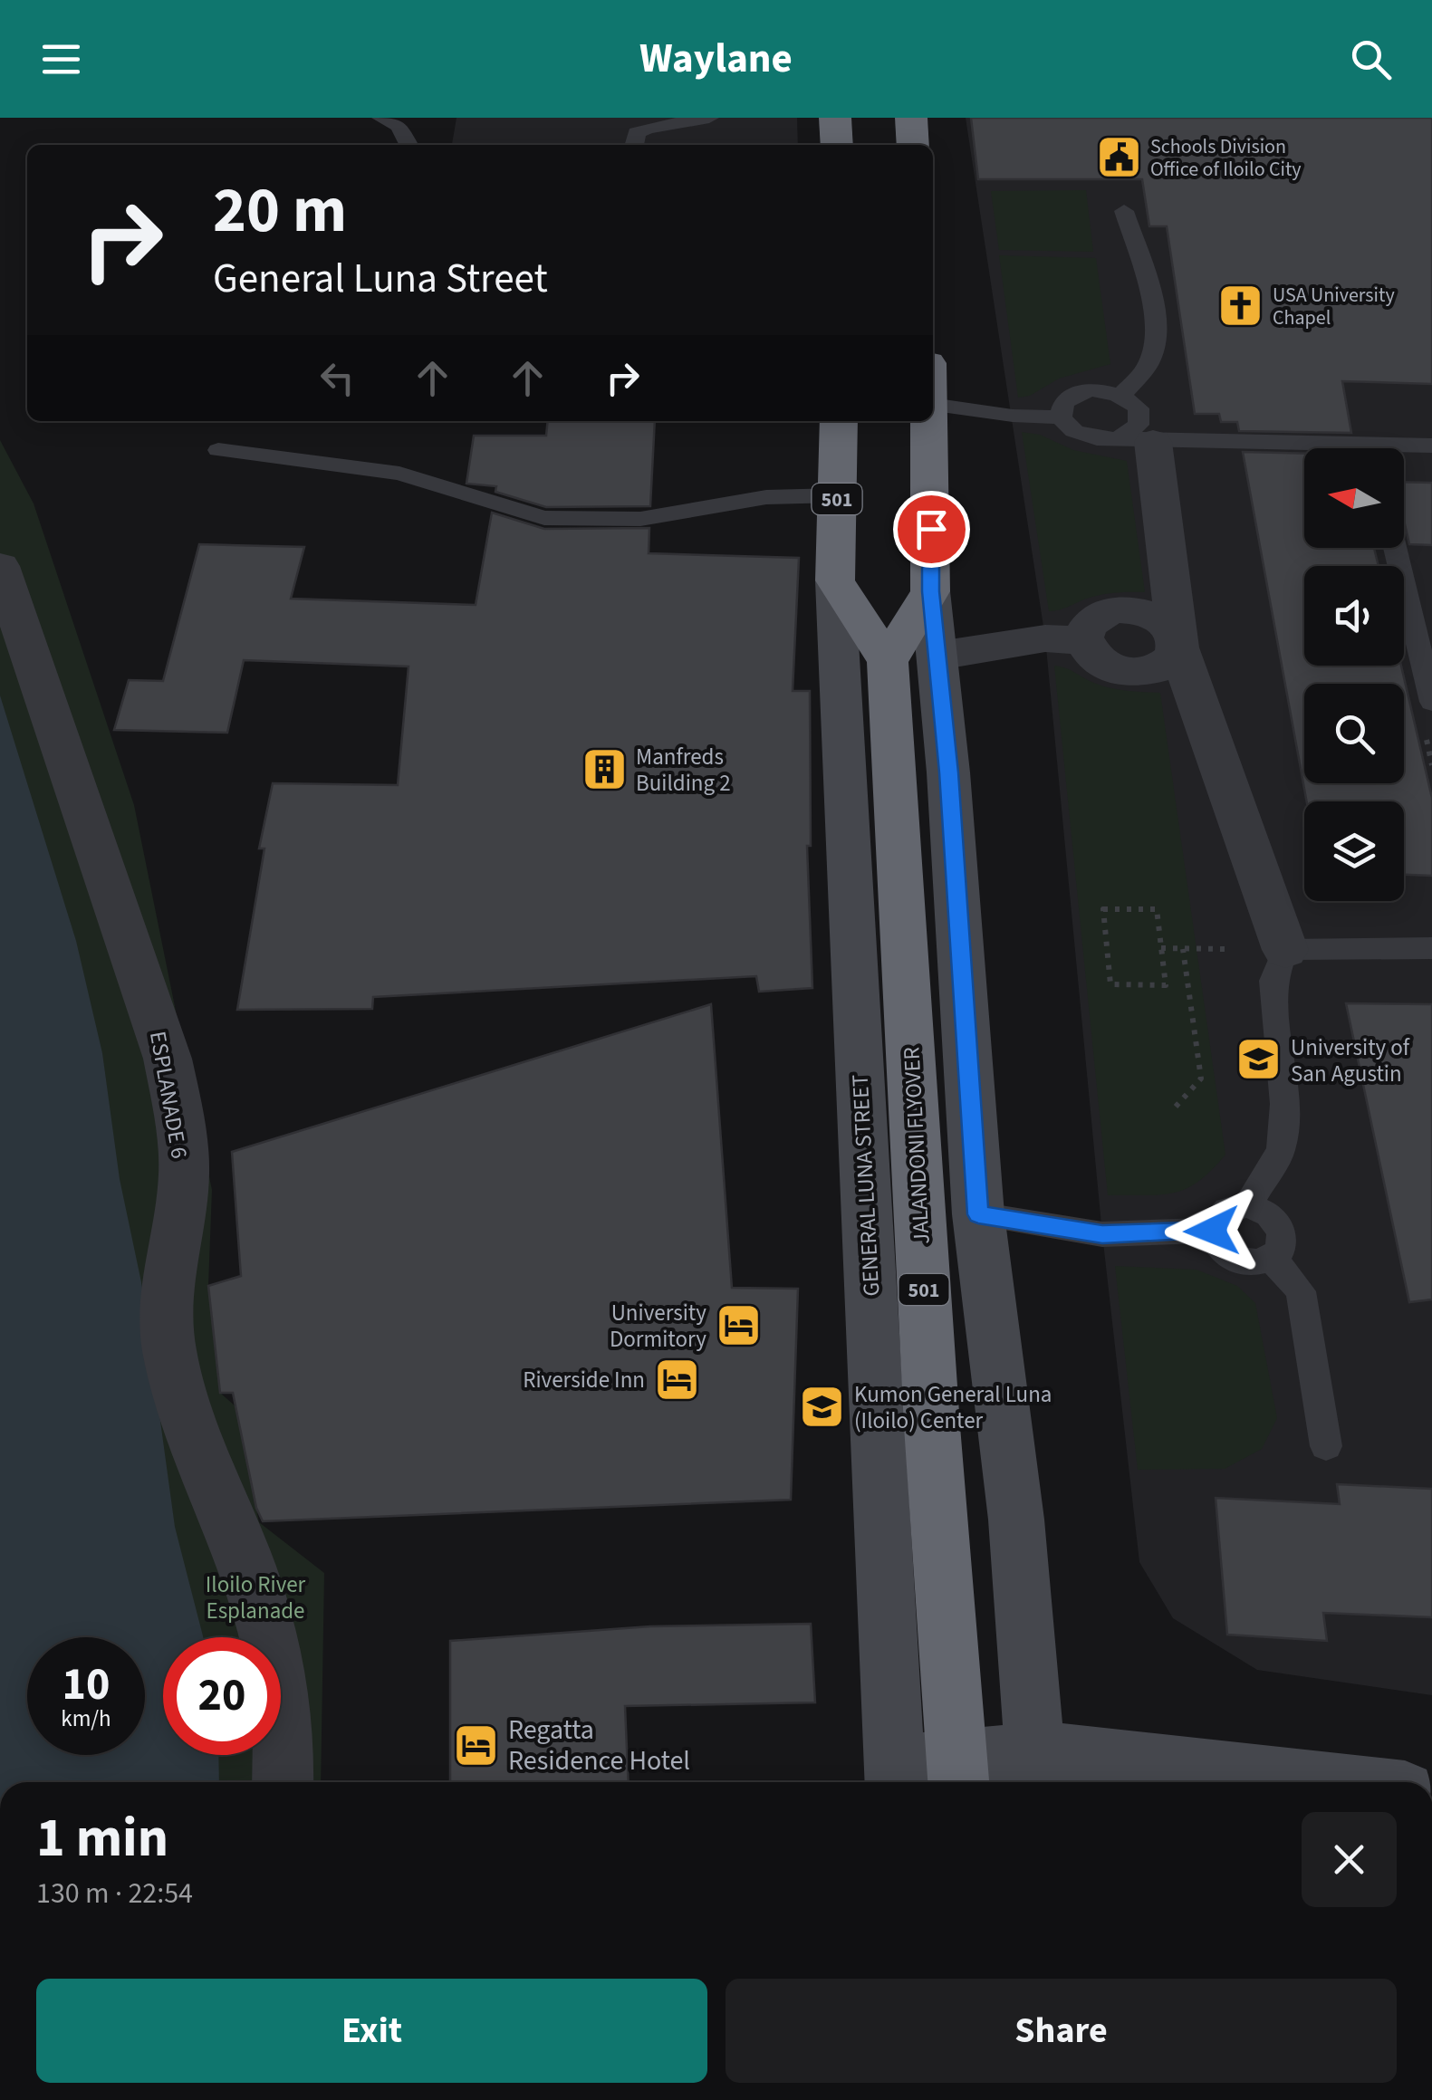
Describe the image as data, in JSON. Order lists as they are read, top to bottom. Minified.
{"streets":{"highway":["501","JALANDONI FLYOVER","GENERAL LUNA STREET"],"street":["ESPLANADE 6"]},"crossings":[["501","JALANDONI FLYOVER"],["501","GENERAL LUNA STREET"]],"parks":["Iloilo River Esplanade"],"places":{"public building":["Schools Division Office of Iloilo City"],"church":["USA University Chapel"],"building":["Manfreds Building 2"],"school or university":["University of San Agustin","Kumon General Luna (Iloilo) Center"],"hotel":["University Dormitory","Riverside Inn","Regatta Residence Hotel"]},"north":"left","page":{"header":"Waylane","turn":["20 m","General Luna Street"],"speed":"10 km/h","limit":"20","heading":["1 min","130 m · 22:54"],"buttons":["Exit","Share"]}}
